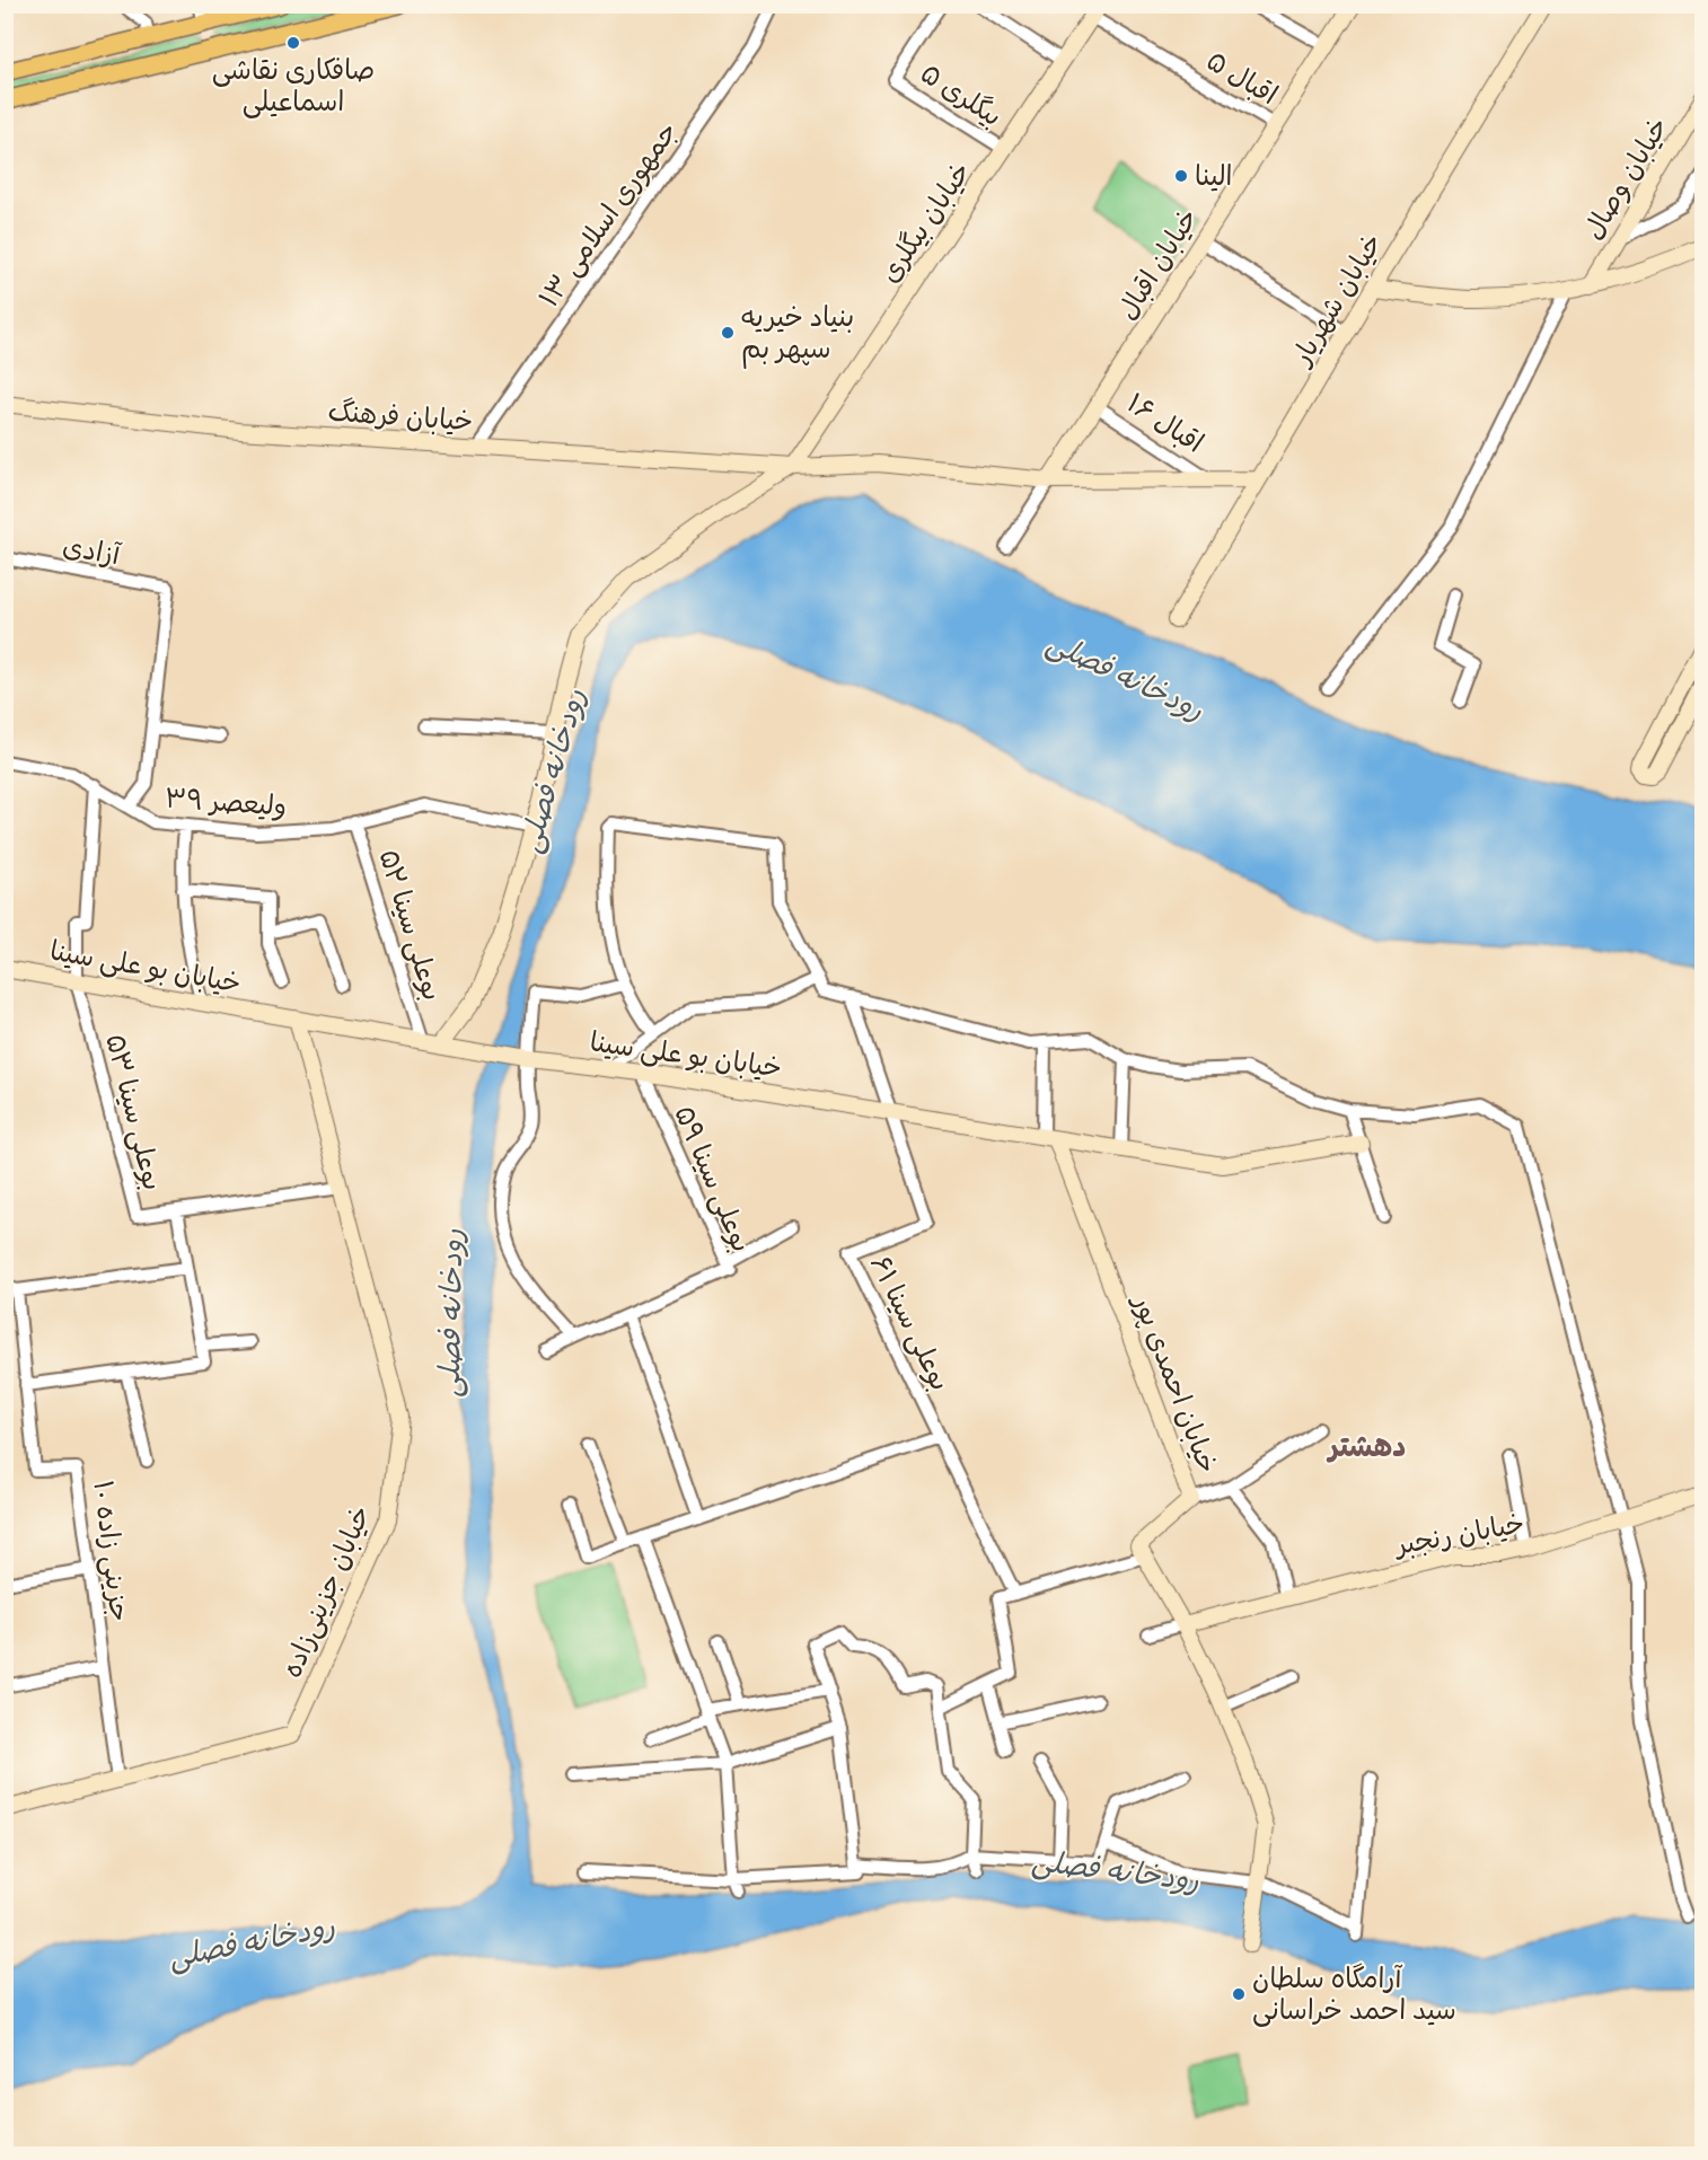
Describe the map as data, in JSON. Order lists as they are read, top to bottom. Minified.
{"streets":{"street":["اقبال ۵","بیگلری ۵","خیابان وصال","جمهوری اسلامی ۱۳","خیابان بیگلری","خیابان اقبال","خیابان شهریار","خیابان فرهنگ","اقبال ۱۶","آزادی","ولیعصر ۳۹","بوعلی سینا ۵۲","خیابان بو علی سینا","بوعلی سینا ۵۳","بوعلی سینا ۵۹","بوعلی سینا ۶۱","خیابان احمدی پور","خیابان رنجبر","جزینی زاده ۱۰","خیابان جزینی‌زاده"]},"crossings":[["اقبال ۵","خیابان بیگلری"],["اقبال ۵","خیابان اقبال"],["بیگلری ۵","خیابان بیگلری"],["جمهوری اسلامی ۱۳","خیابان فرهنگ"],["خیابان بیگلری","خیابان فرهنگ"],["خیابان اقبال","خیابان فرهنگ"],["خیابان اقبال","اقبال ۱۶"],["خیابان شهریار","خیابان فرهنگ"],["خیابان فرهنگ","اقبال ۱۶"],["ولیعصر ۳۹","بوعلی سینا ۵۲"],["بوعلی سینا ۵۲","خیابان بو علی سینا"],["خیابان بو علی سینا","بوعلی سینا ۵۳"],["خیابان بو علی سینا","بوعلی سینا ۵۹"],["خیابان بو علی سینا","بوعلی سینا ۶۱"],["خیابان بو علی سینا","خیابان احمدی پور"],["خیابان بو علی سینا","خیابان جزینی‌زاده"],["جزینی زاده ۱۰","خیابان جزینی‌زاده"]],"districts":["دهشتر"],"water":["رودخانه فصلی"],"places":["صافکاری نقاشی اسماعیلی","الینا","بنیاد خیریه سپهر بم","آرامگاه سلطان سید احمد خراسانی"]}
